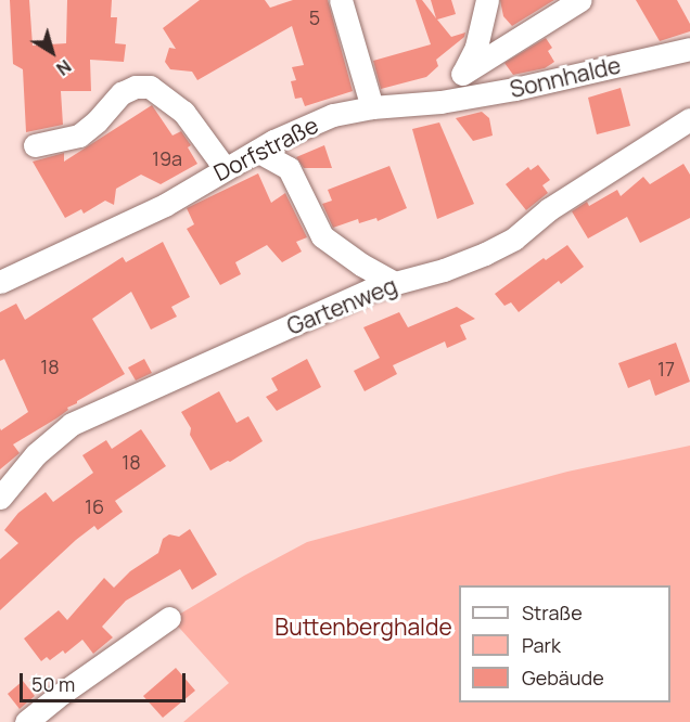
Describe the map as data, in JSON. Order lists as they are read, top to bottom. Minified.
{"streets":{"street":["Sonnhalde","Dorfstraße","Gartenweg"]},"crossings":[["Sonnhalde","Dorfstraße"]],"parks":["Buttenberghalde"],"house_numbers":["5","19a","18","17","18","16"],"legend":["Straße","Park","Gebäude"],"scale_bar":"50 m","north":"bottom right"}
